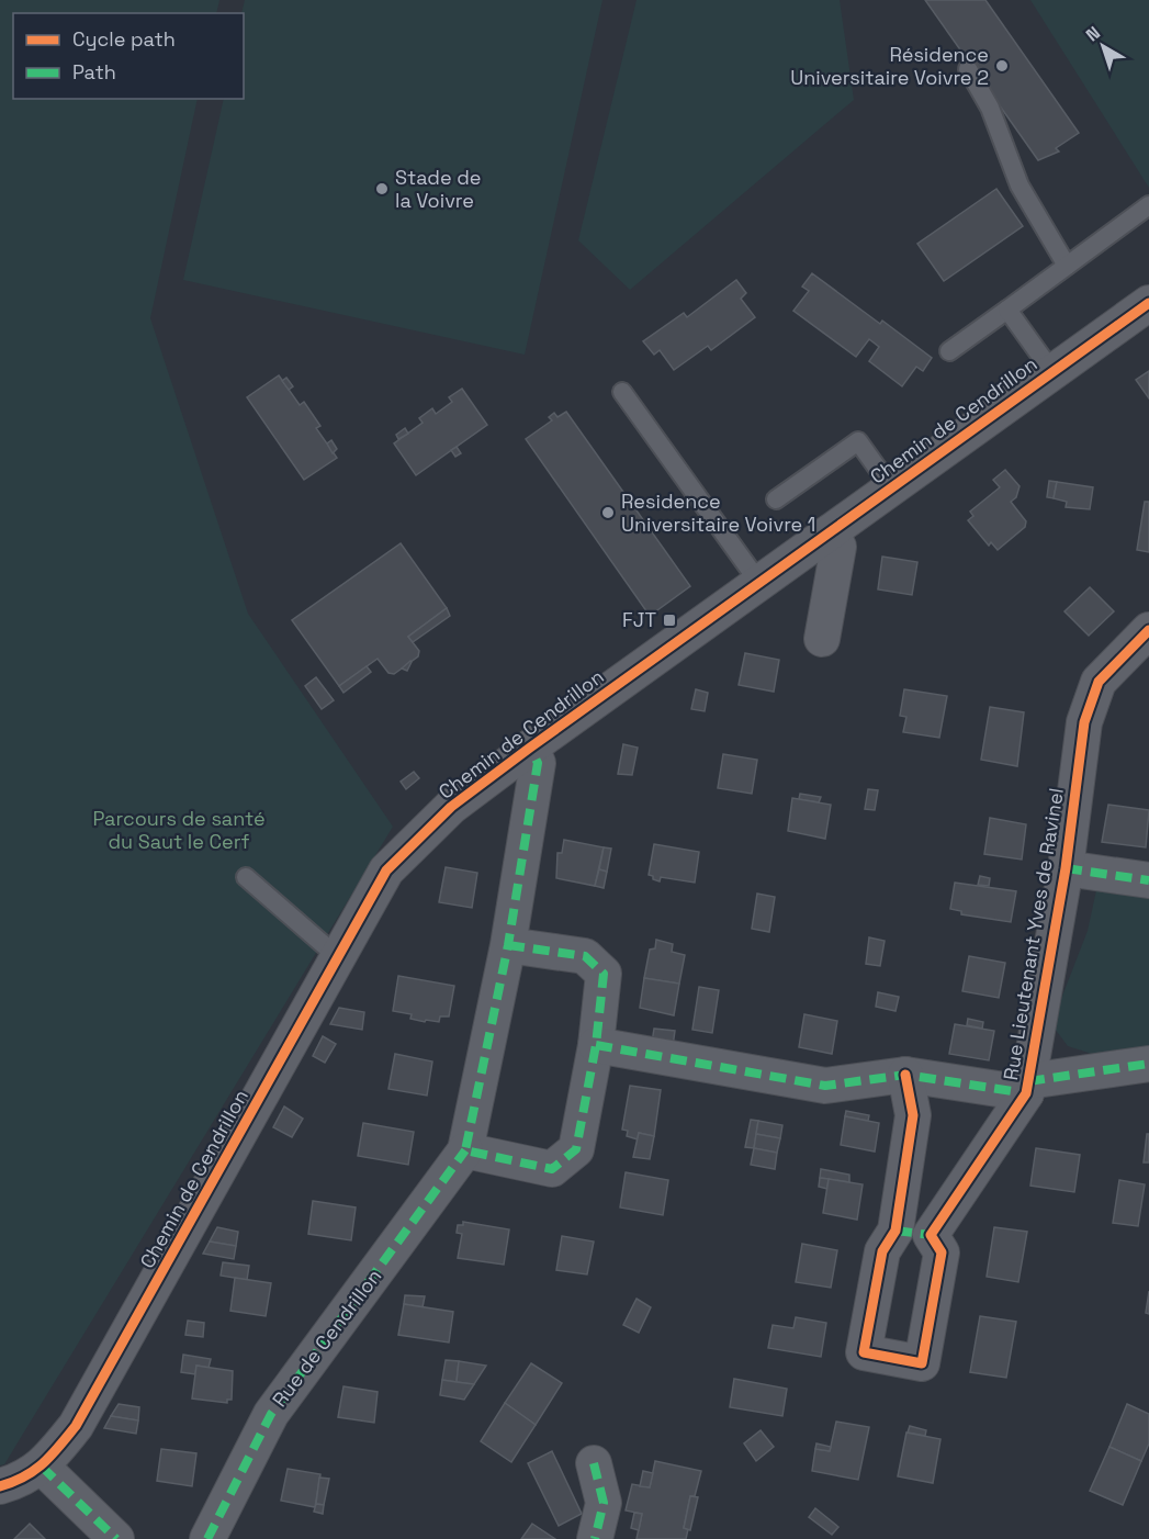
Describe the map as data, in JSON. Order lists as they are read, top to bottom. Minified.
{"streets":{"street":["Chemin de Cendrillon","Rue Lieutenant Yves de Ravinel","Rue de Cendrillon"]},"crossings":[["Chemin de Cendrillon","Rue de Cendrillon"]],"parks":["Parcours de santé du Saut le Cerf"],"places":{"other":["Résidence Universitaire Voivre 2","Stade de la Voivre","Residence Universitaire Voivre 1"],"transit":["FJT"]},"legend":["Cycle path","Path"],"north":"top left"}
